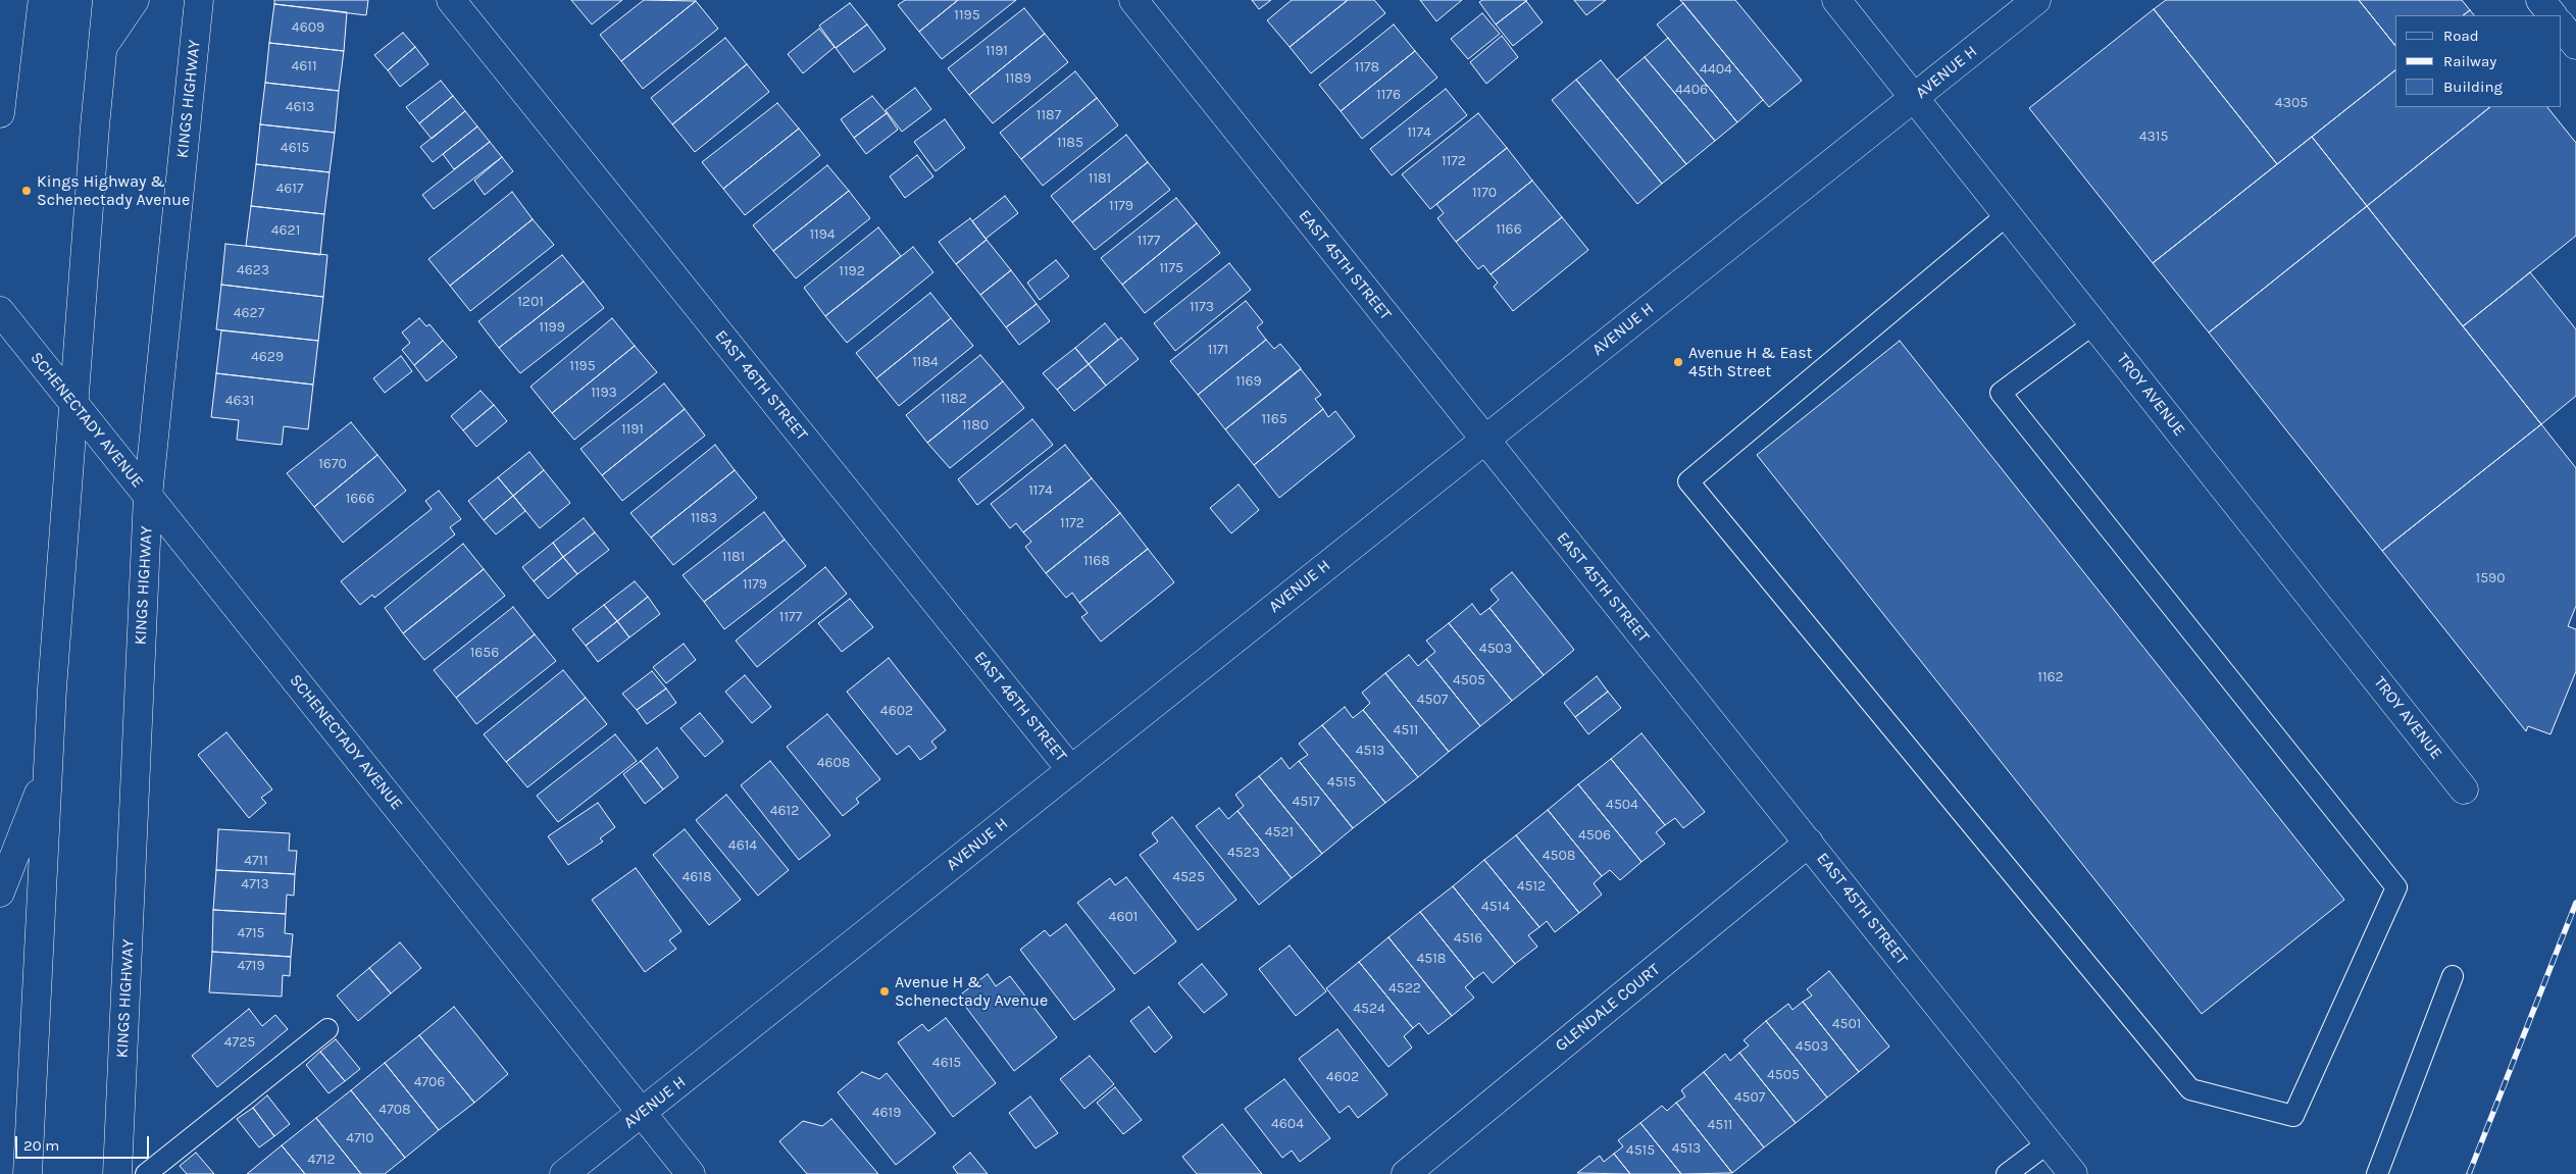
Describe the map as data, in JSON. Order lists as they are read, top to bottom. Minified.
{"streets":{"street":["AVENUE H","KINGS HIGHWAY","EAST 45TH STREET","EAST 46TH STREET","TROY AVENUE","SCHENECTADY AVENUE","GLENDALE COURT"]},"crossings":[["AVENUE H","EAST 45TH STREET"],["AVENUE H","EAST 46TH STREET"],["AVENUE H","TROY AVENUE"],["AVENUE H","SCHENECTADY AVENUE"],["KINGS HIGHWAY","SCHENECTADY AVENUE"],["EAST 45TH STREET","GLENDALE COURT"]],"places":["Kings Highway & Schenectady Avenue","Avenue H & East 45th Street","Avenue H & Schenectady Avenue"],"house_numbers":["1195","4609","1191","4611","1178","4404","1189","4406","1176","4305","4613","1187","1174","4315","1185","4615","1172","1181","4617","1170","1179","1166","4621","1194","1177","1175","4623","1192","1201","1173","4627","1199","1171","4629","1184","1195","1169","1193","1182","4631","1165","1180","1191","1670","1174","1666","1183","1172","1181","1168","1590","1179","1177","4503","1656","1162","4505","4507","4602","4511","4513","4608","4515","4517","4504","4612","4521","4506","4614","4523","4508","4711","4618","4525","4713","4512","4514","4601","4715","4516","4518","4719","4522","4524","4501","4725","4503","4615","4505","4602","4706","4507","4708","4619","4604","4511","4710","4513","4515","4712"],"legend":["Road","Railway","Building"],"scale_bar":"20 m"}
